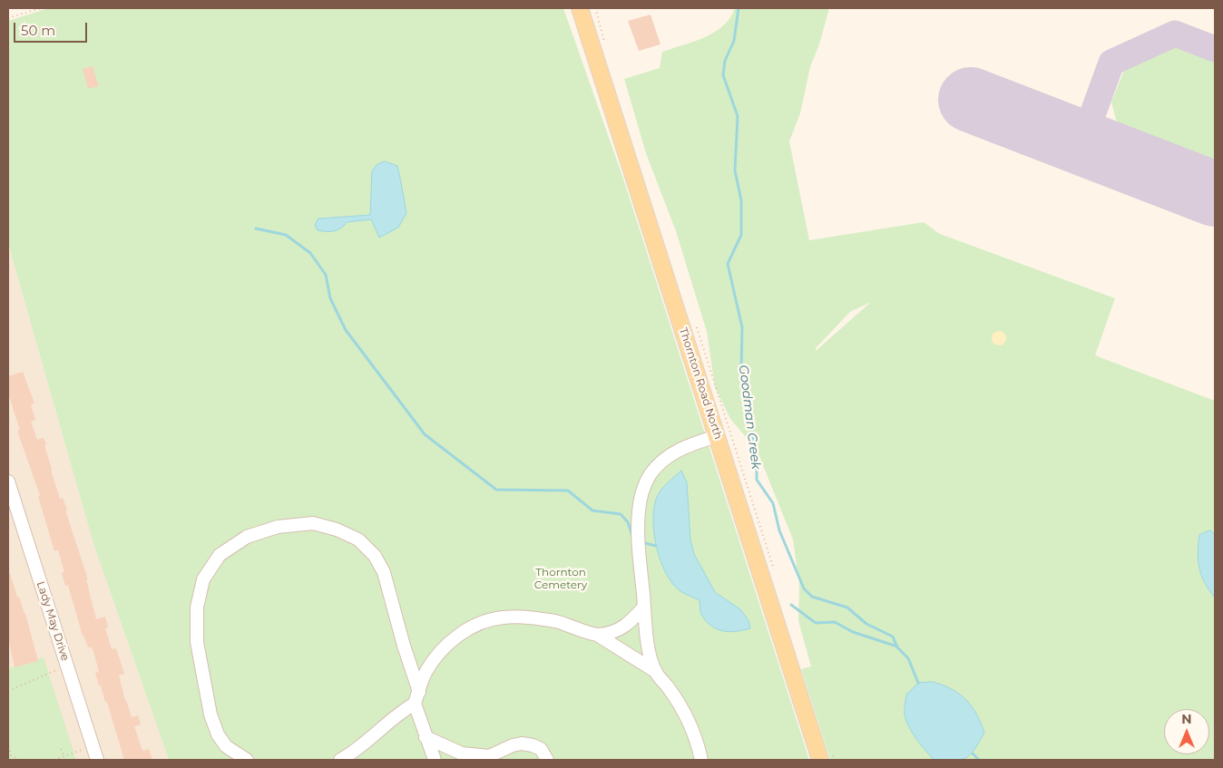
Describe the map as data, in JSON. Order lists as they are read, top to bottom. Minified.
{"streets":{"main road":["Thornton Road North"],"street":["Lady May Drive"]},"water":["Goodman Creek"],"parks":["Thornton Cemetery"],"scale_bar":"50 m","north":"top"}
